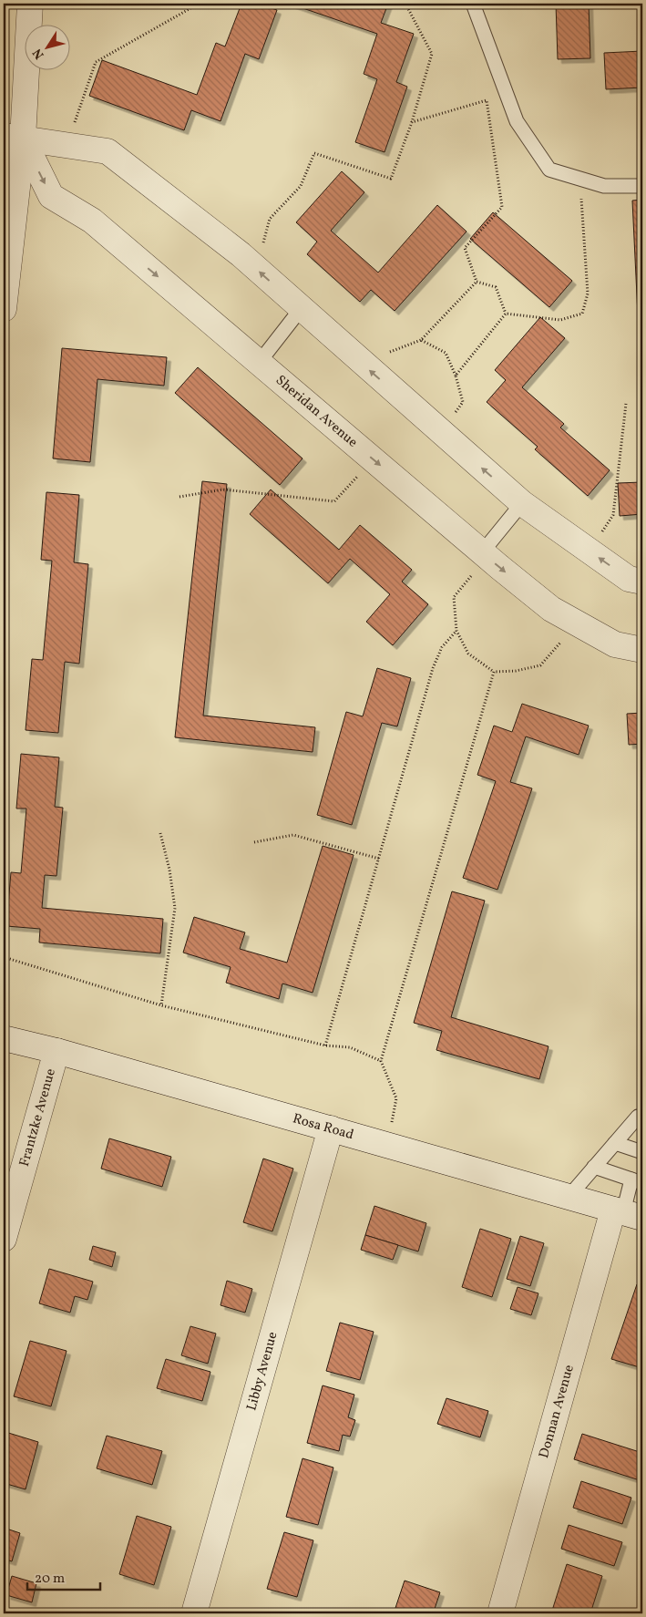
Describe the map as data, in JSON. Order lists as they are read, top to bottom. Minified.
{"streets":{"street":["Sheridan Avenue","Frantzke Avenue","Rosa Road","Libby Avenue","Donnan Avenue"]},"crossings":[["Frantzke Avenue","Rosa Road"],["Rosa Road","Libby Avenue"],["Rosa Road","Donnan Avenue"]],"scale_bar":"20 m","north":"bottom left"}
